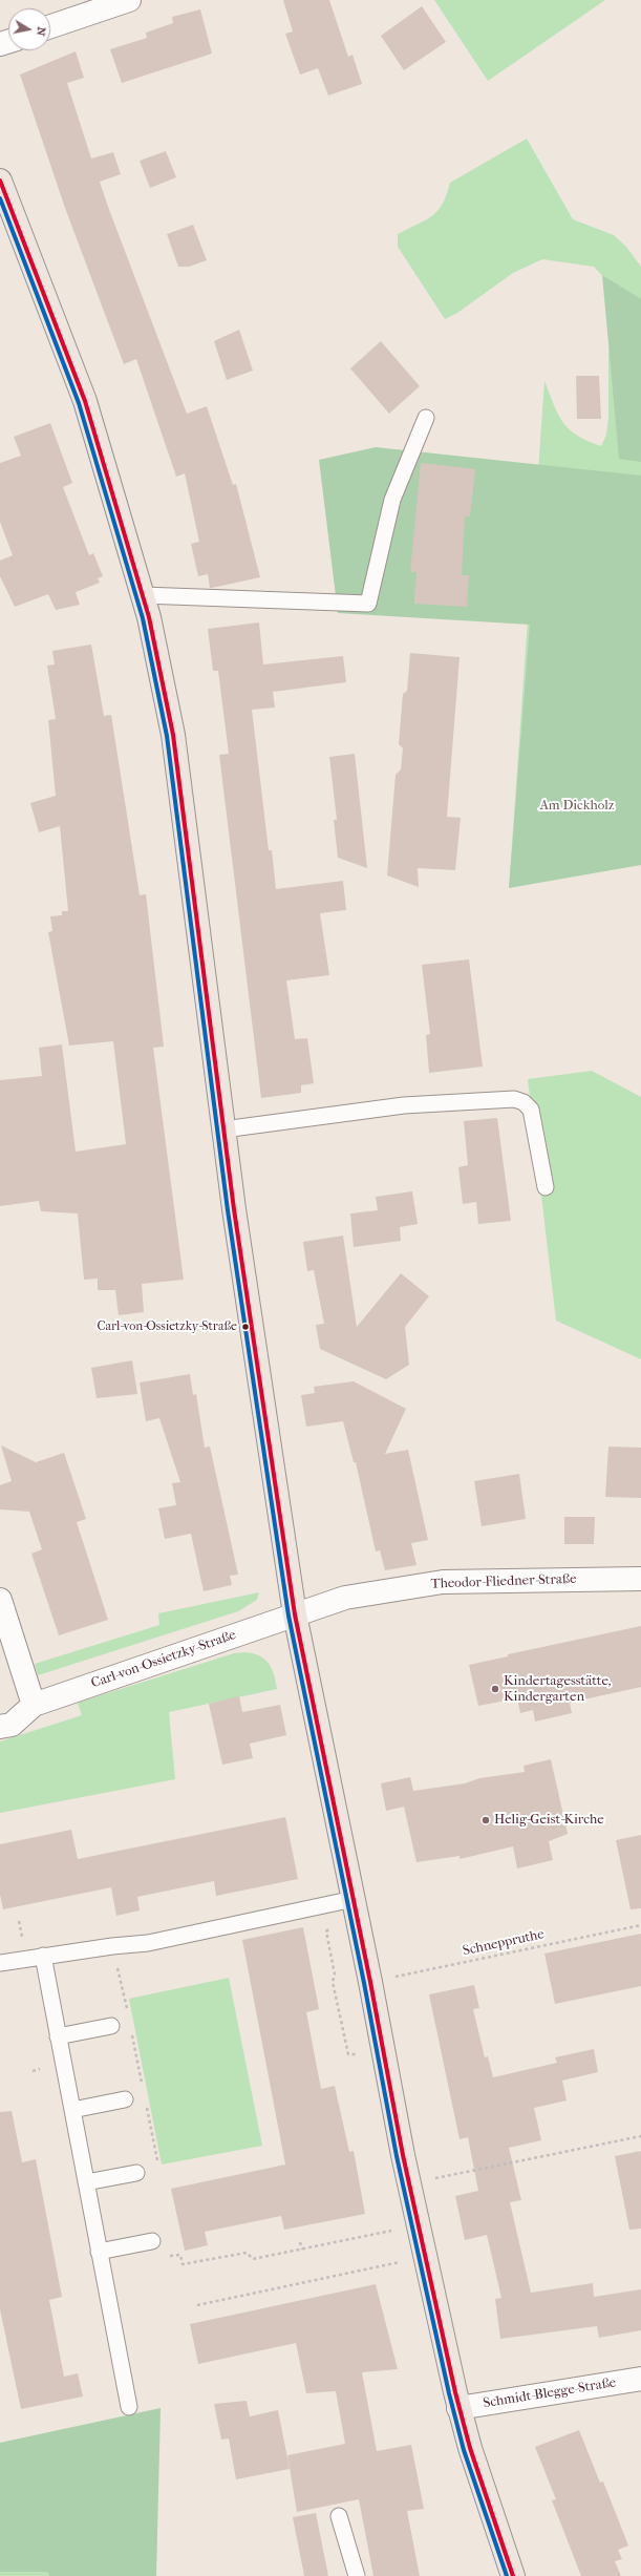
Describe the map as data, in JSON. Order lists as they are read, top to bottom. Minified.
{"streets":{"street":["Theodor-Fliedner-Straße","Carl-von-Ossietzky-Straße","Schmidt-Blegge-Straße"],"path":["Schneppruthe"]},"crossings":[["Theodor-Fliedner-Straße","Carl-von-Ossietzky-Straße"]],"parks":["Am Dickholz"],"places":["Carl-von-Ossietzky-Straße","Kindertagesstätte, Kindergarten","Helig-Geist-Kirche"],"north":"right"}
